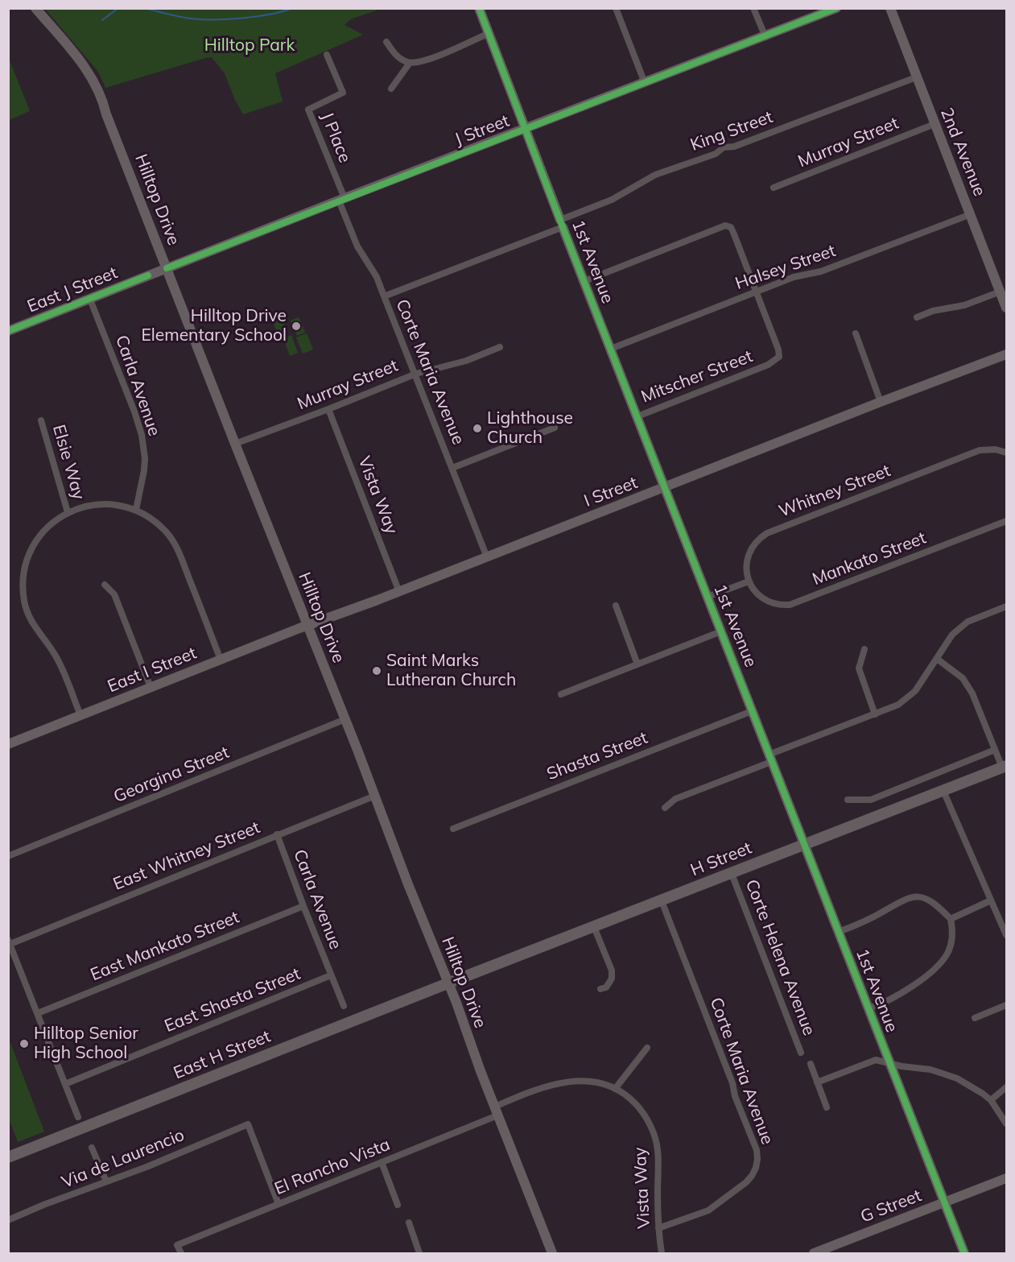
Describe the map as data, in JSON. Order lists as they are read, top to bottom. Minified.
{"streets":{"main road":["H Street","East H Street"],"street":["J Street","King Street","J Place","Murray Street","2nd Avenue","Hilltop Drive","1st Avenue","Halsey Street","East J Street","Corte Maria Avenue","Mitscher Street","Carla Avenue","Elsie Way","Whitney Street","I Street","Vista Way","Mankato Street","East I Street","Shasta Street","Georgina Street","East Whitney Street","East Mankato Street","Corte Helena Avenue","East Shasta Street","Via de Laurencio","El Rancho Vista","G Street"]},"crossings":[["J Street","J Place"],["J Street","Hilltop Drive"],["J Street","1st Avenue"],["J Street","East J Street"],["J Street","Corte Maria Avenue"],["King Street","2nd Avenue"],["King Street","1st Avenue"],["King Street","Corte Maria Avenue"],["J Place","Corte Maria Avenue"],["Murray Street","2nd Avenue"],["Murray Street","Hilltop Drive"],["Murray Street","Corte Maria Avenue"],["Murray Street","Vista Way"],["2nd Avenue","Halsey Street"],["Hilltop Drive","East J Street"],["Hilltop Drive","I Street"],["Hilltop Drive","Vista Way"],["Hilltop Drive","East I Street"],["Hilltop Drive","Georgina Street"],["Hilltop Drive","East Whitney Street"],["Hilltop Drive","H Street"],["Hilltop Drive","East H Street"],["Hilltop Drive","El Rancho Vista"],["1st Avenue","Halsey Street"],["1st Avenue","Mitscher Street"],["1st Avenue","I Street"],["1st Avenue","Shasta Street"],["1st Avenue","H Street"],["1st Avenue","G Street"],["Halsey Street","Mitscher Street"],["East J Street","Carla Avenue"],["Corte Maria Avenue","I Street"],["Corte Maria Avenue","Vista Way"],["Corte Maria Avenue","H Street"],["Carla Avenue","East Whitney Street"],["Carla Avenue","East Mankato Street"],["Carla Avenue","East Shasta Street"],["Whitney Street","Mankato Street"],["I Street","Vista Way"],["I Street","East I Street"],["Vista Way","El Rancho Vista"],["H Street","Corte Helena Avenue"],["H Street","East H Street"],["Via de Laurencio","El Rancho Vista"]],"parks":["Hilltop Park"],"places":["Hilltop Drive Elementary School","Lighthouse Church","Saint Marks Lutheran Church","Hilltop Senior High School"]}
